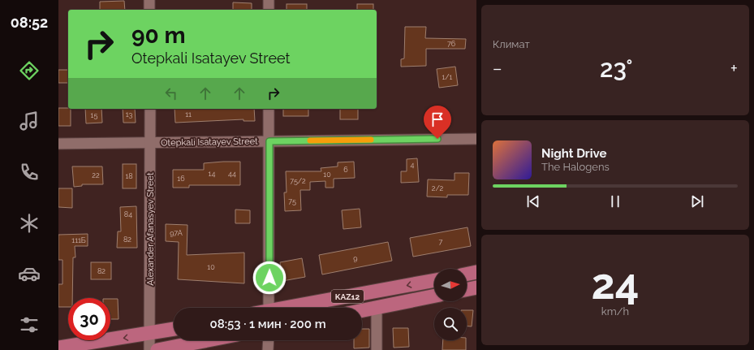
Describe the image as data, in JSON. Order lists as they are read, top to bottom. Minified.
{"streets":{"main road":["KAZ12"],"street":["Otepkali Isatayev Street","Alexander Afanasyev Street"]},"crossings":[["Otepkali Isatayev Street","Alexander Afanasyev Street"]],"house_numbers":["76","1/1","13","11","15","4","6","14","44","10","22","18","16","75/2","2/2","75","84","97А","82","111Б","7","9","10","82"],"north":"right","page":{"tabs":"08:52","tile":["Климат",["24","km/h"]],"turn":["90 m","Otepkali Isatayev Street"],"heat":["−","23°","+"],"song":["Night Drive","The Halogens"],"limit":"30","trip":"08:53 · 1 мин · 200 m"}}
